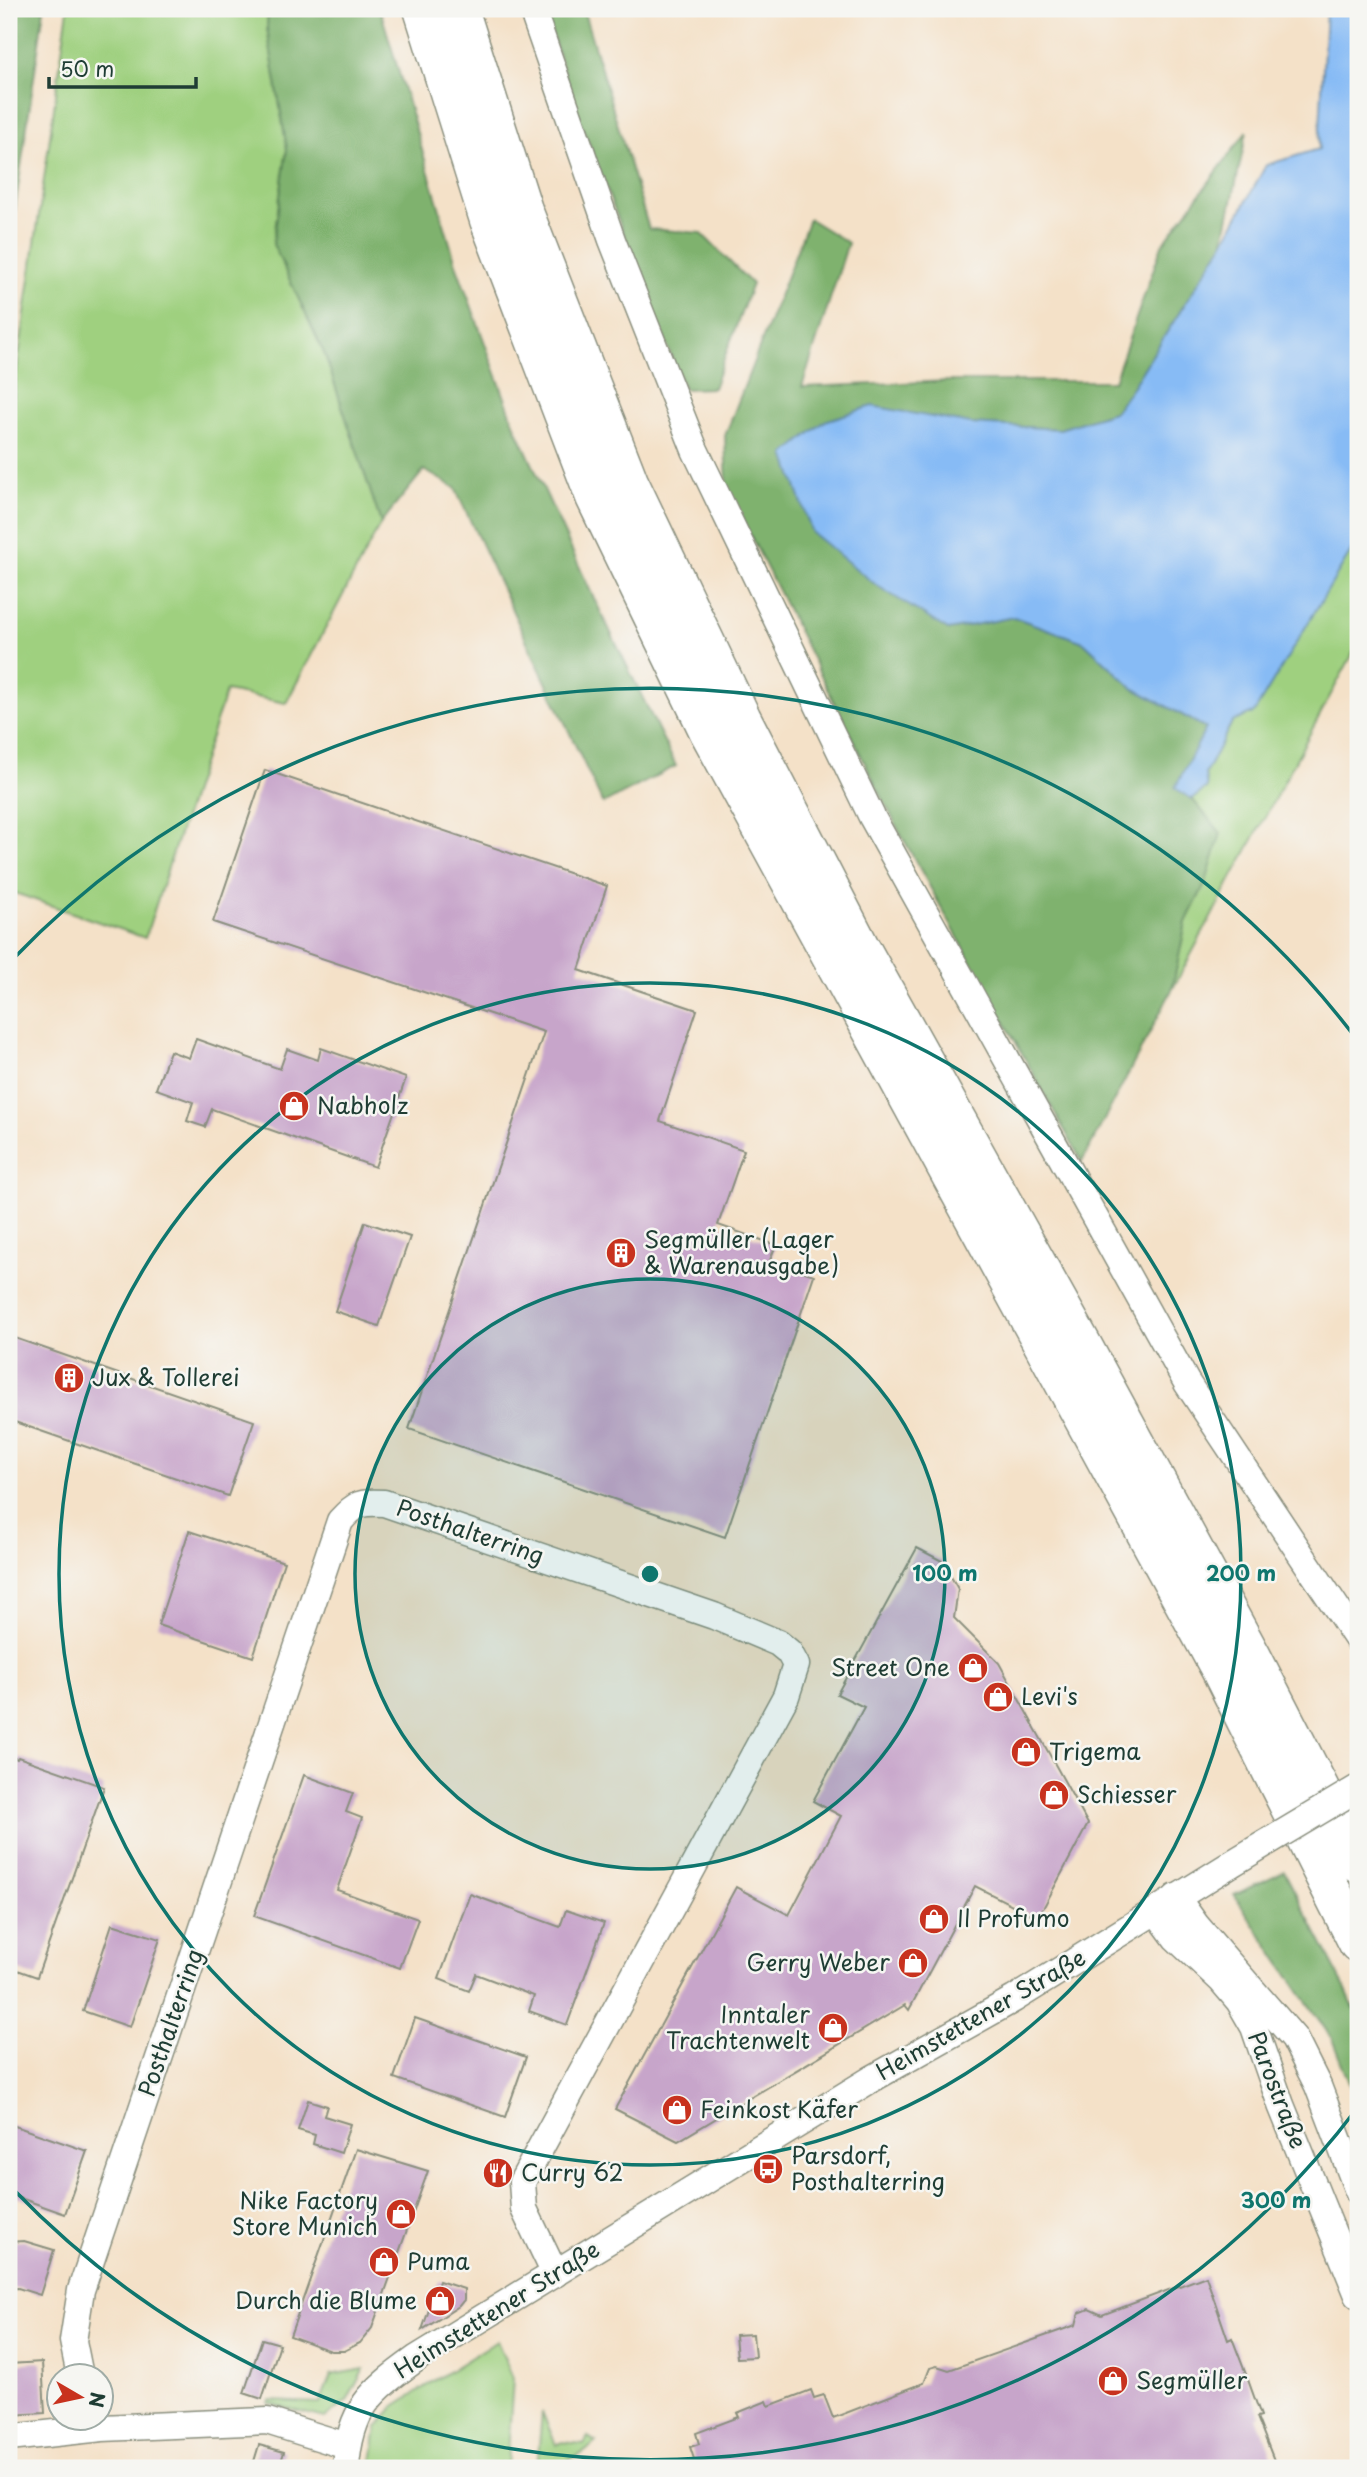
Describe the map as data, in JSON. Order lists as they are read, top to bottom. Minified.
{"streets":{"street":["Posthalterring","Heimstettener Straße","Parostraße"]},"crossings":[["Posthalterring","Heimstettener Straße"],["Heimstettener Straße","Parostraße"]],"places":{"shop":["Nabholz","Street One","Levi's","Trigema","Schiesser","Il Profumo","Gerry Weber","Inntaler Trachtenwelt","Feinkost Käfer","Nike Factory Store Munich","Puma","Durch die Blume","Segmüller"],"building":["Segmüller (Lager & Warenausgabe)","Jux & Tollerei"],"bus stop":["Parsdorf, Posthalterring"],"restaurant":["Curry 62"]},"scale_bar":"50 m","north":"right","rings":["100 m","200 m","300 m"]}
